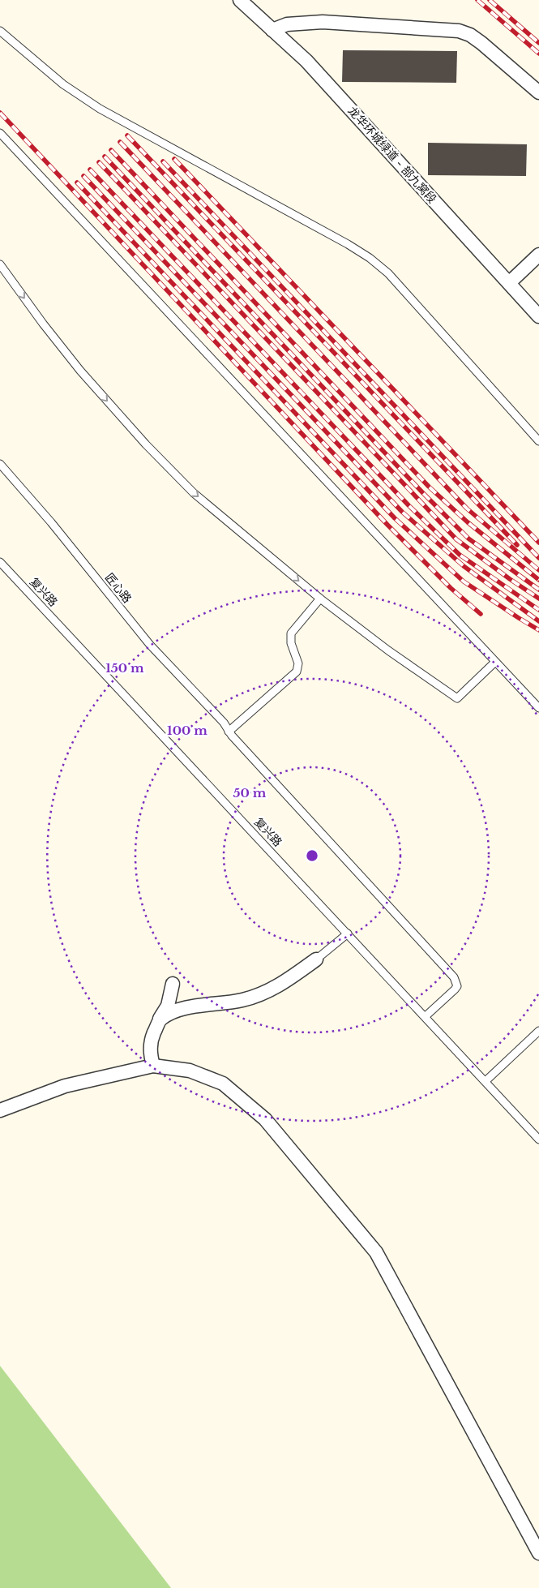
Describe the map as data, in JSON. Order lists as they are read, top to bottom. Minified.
{"streets":{"street":["龙华环城绿道 - 部九窝段"],"lane":["匠心路","复兴路"]},"crossings":[["匠心路","复兴路"]],"rings":["150 m","100 m","50 m"]}
